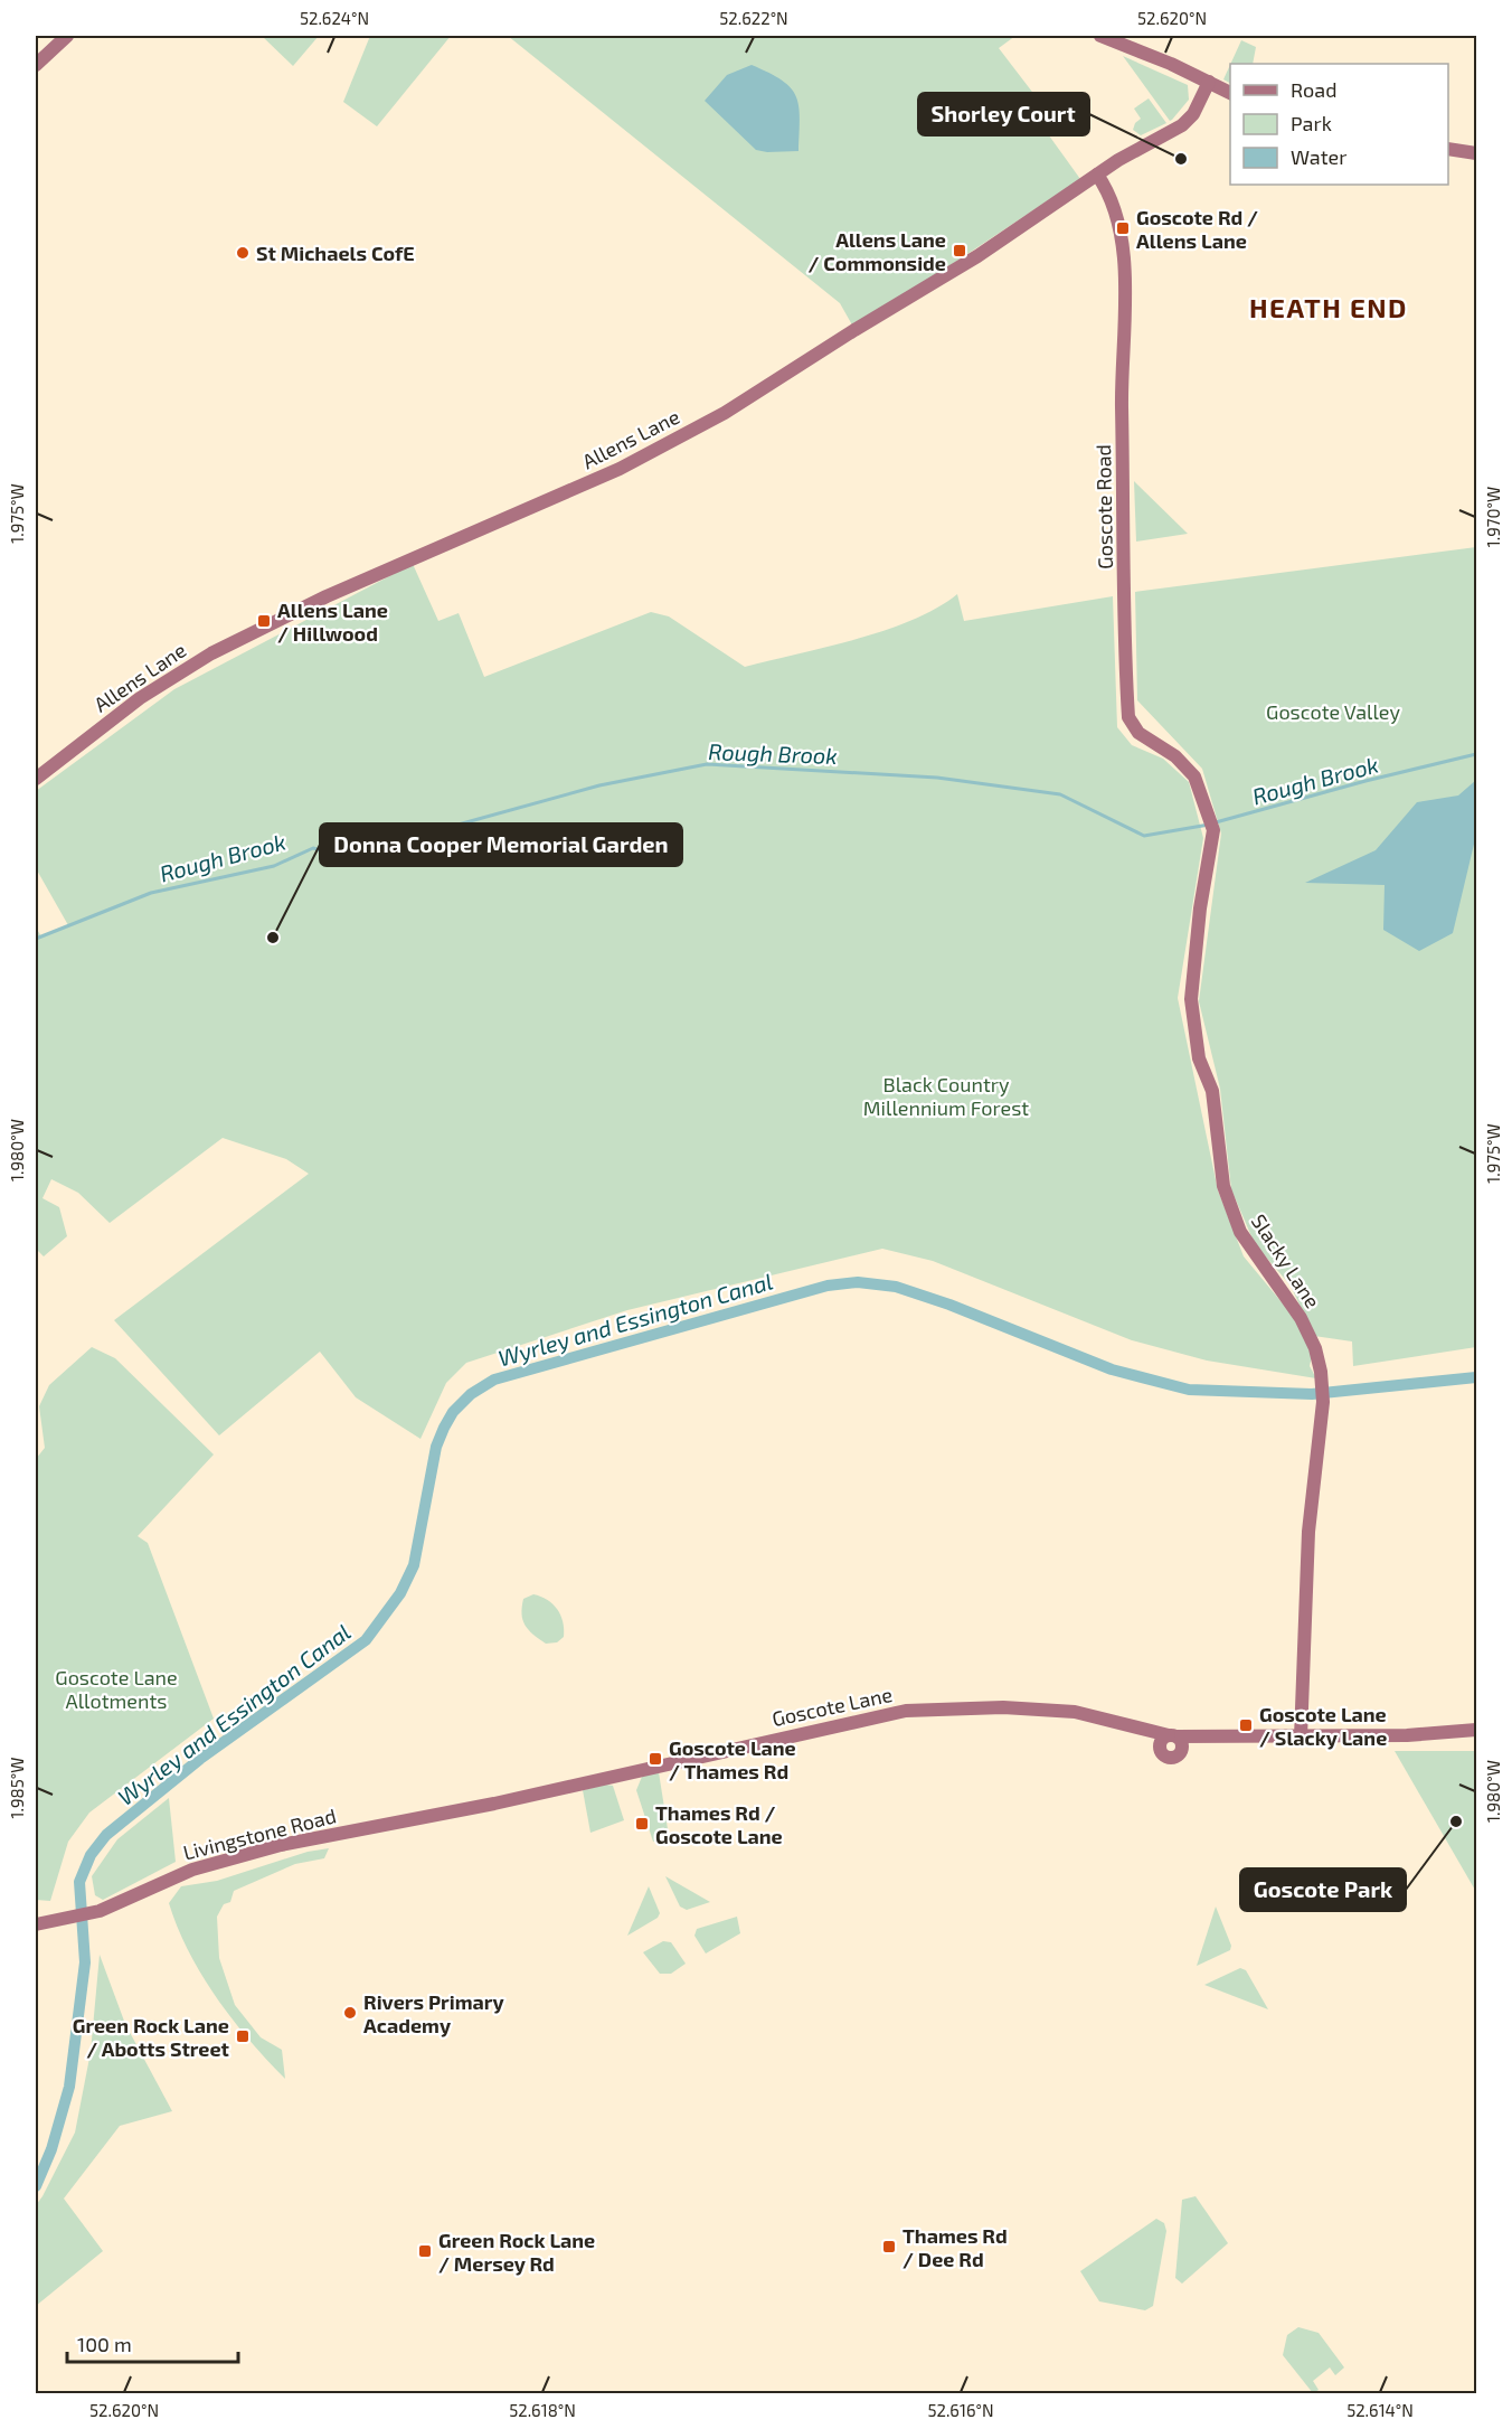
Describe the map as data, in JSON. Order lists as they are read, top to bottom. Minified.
{"streets":{"street":["Allens Lane","Goscote Road","Slacky Lane","Goscote Lane","Livingstone Road"]},"crossings":[["Allens Lane","Goscote Road"],["Goscote Road","Slacky Lane"],["Goscote Lane","Livingstone Road"]],"districts":["HEATH END"],"water":["Rough Brook","Wyrley and Essington Canal"],"parks":["Goscote Valley","Black Country Millennium Forest","Goscote Lane Allotments"],"places":{"other":["Shorley Court","St Michaels CofE","Donna Cooper Memorial Garden","Goscote Park","Rivers Primary Academy"],"transit":["Goscote Rd / Allens Lane","Allens Lane / Commonside","Allens Lane / Hillwood","Goscote Lane / Slacky Lane","Goscote Lane / Thames Rd","Thames Rd / Goscote Lane","Green Rock Lane / Abotts Street","Thames Rd / Dee Rd","Green Rock Lane / Mersey Rd"]},"legend":["Road","Park","Water"],"scale_bar":"100 m","coordinates":["52.624°N","52.622°N","52.620°N","1.975°W","1.970°W","1.980°W","1.985°W","52.618°N","52.616°N","52.614°N"]}
